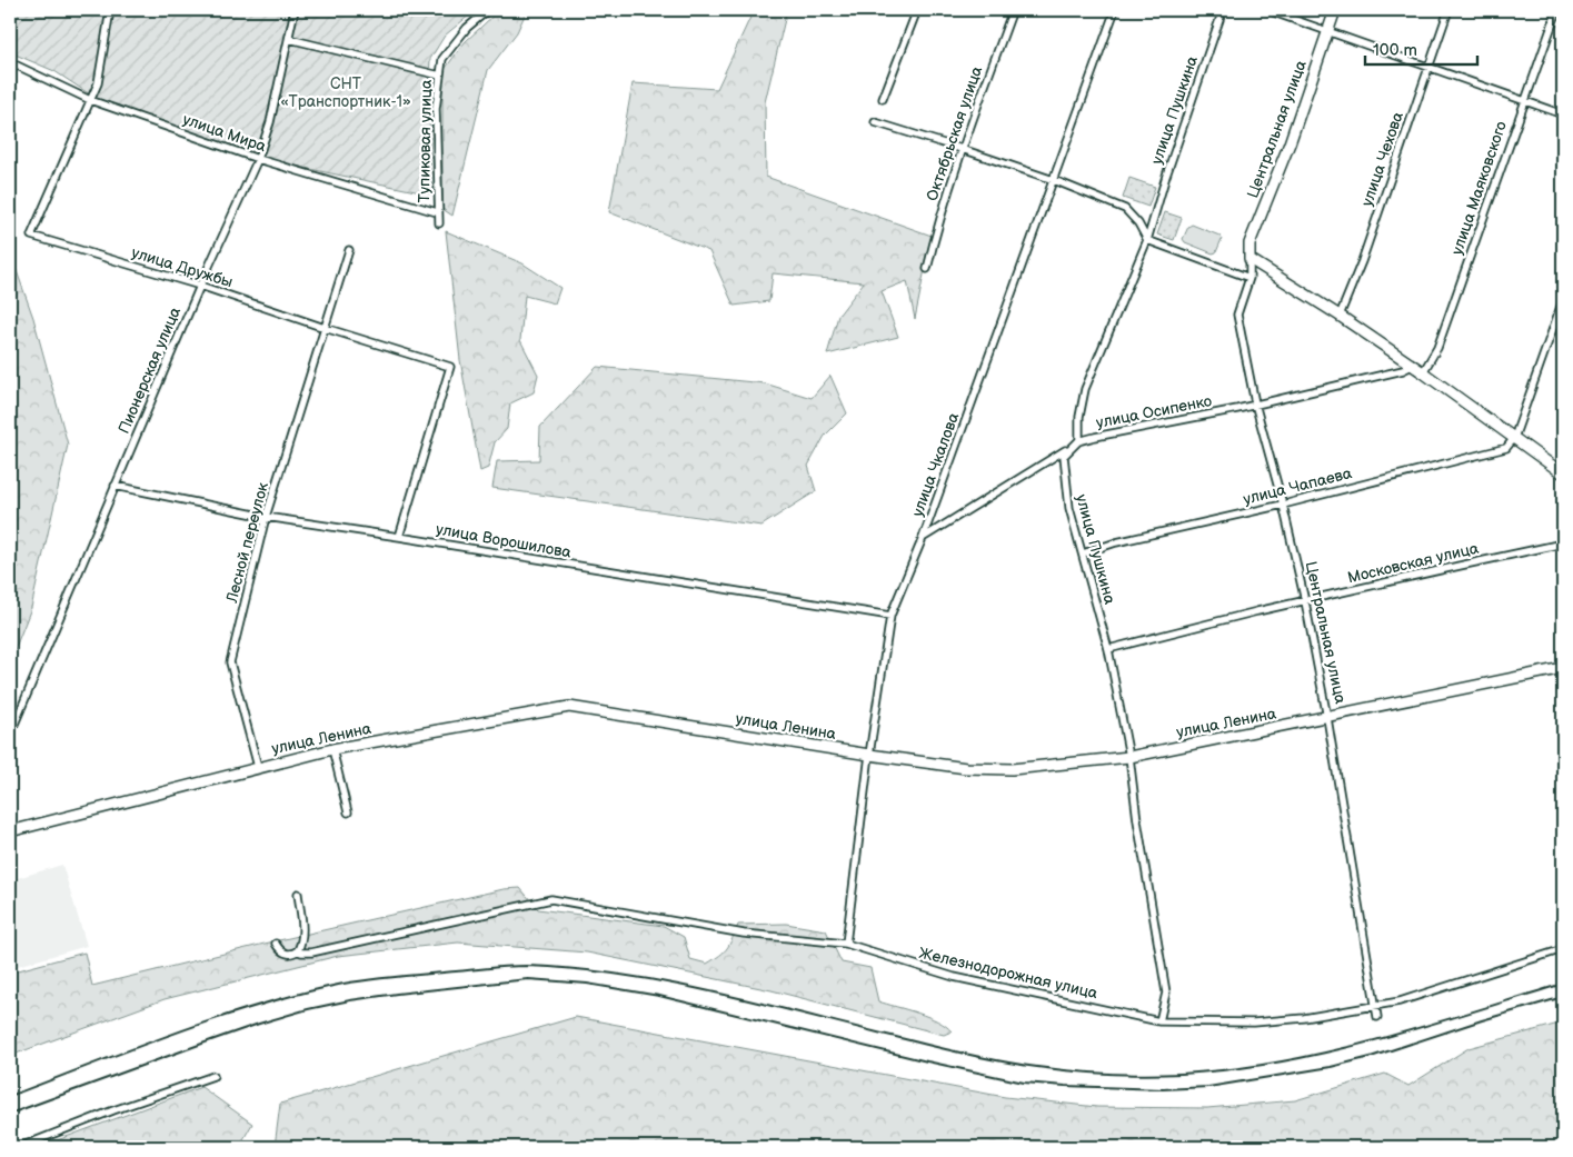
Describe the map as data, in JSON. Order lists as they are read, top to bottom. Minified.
{"streets":{"street":["улица Пушкина","Центральная улица","улица Мира","Октябрьская улица","Тупиковая улица","улица Чехова","улица Маяковского","улица Дружбы","Пионерская улица","улица Осипенко","улица Чкалова","улица Чапаева","улица Ворошилова","Лесной переулок","Московская улица","улица Ленина","Железнодорожная улица"]},"crossings":[["улица Пушкина","улица Осипенко"],["улица Пушкина","улица Чапаева"],["улица Пушкина","Московская улица"],["улица Пушкина","улица Ленина"],["улица Пушкина","Железнодорожная улица"],["Центральная улица","улица Осипенко"],["Центральная улица","улица Чапаева"],["Центральная улица","Московская улица"],["Центральная улица","улица Ленина"],["Центральная улица","Железнодорожная улица"],["улица Мира","Тупиковая улица"],["улица Мира","улица Дружбы"],["улица Мира","Пионерская улица"],["улица Дружбы","Пионерская улица"],["улица Дружбы","улица Ворошилова"],["улица Дружбы","Лесной переулок"],["Пионерская улица","улица Ворошилова"],["улица Осипенко","улица Чкалова"],["улица Чкалова","улица Ворошилова"],["улица Чкалова","улица Ленина"],["улица Чкалова","Железнодорожная улица"],["улица Ворошилова","Лесной переулок"],["Лесной переулок","улица Ленина"]],"parks":["СНТ «Транспортник-1»"],"scale_bar":"100 m"}
